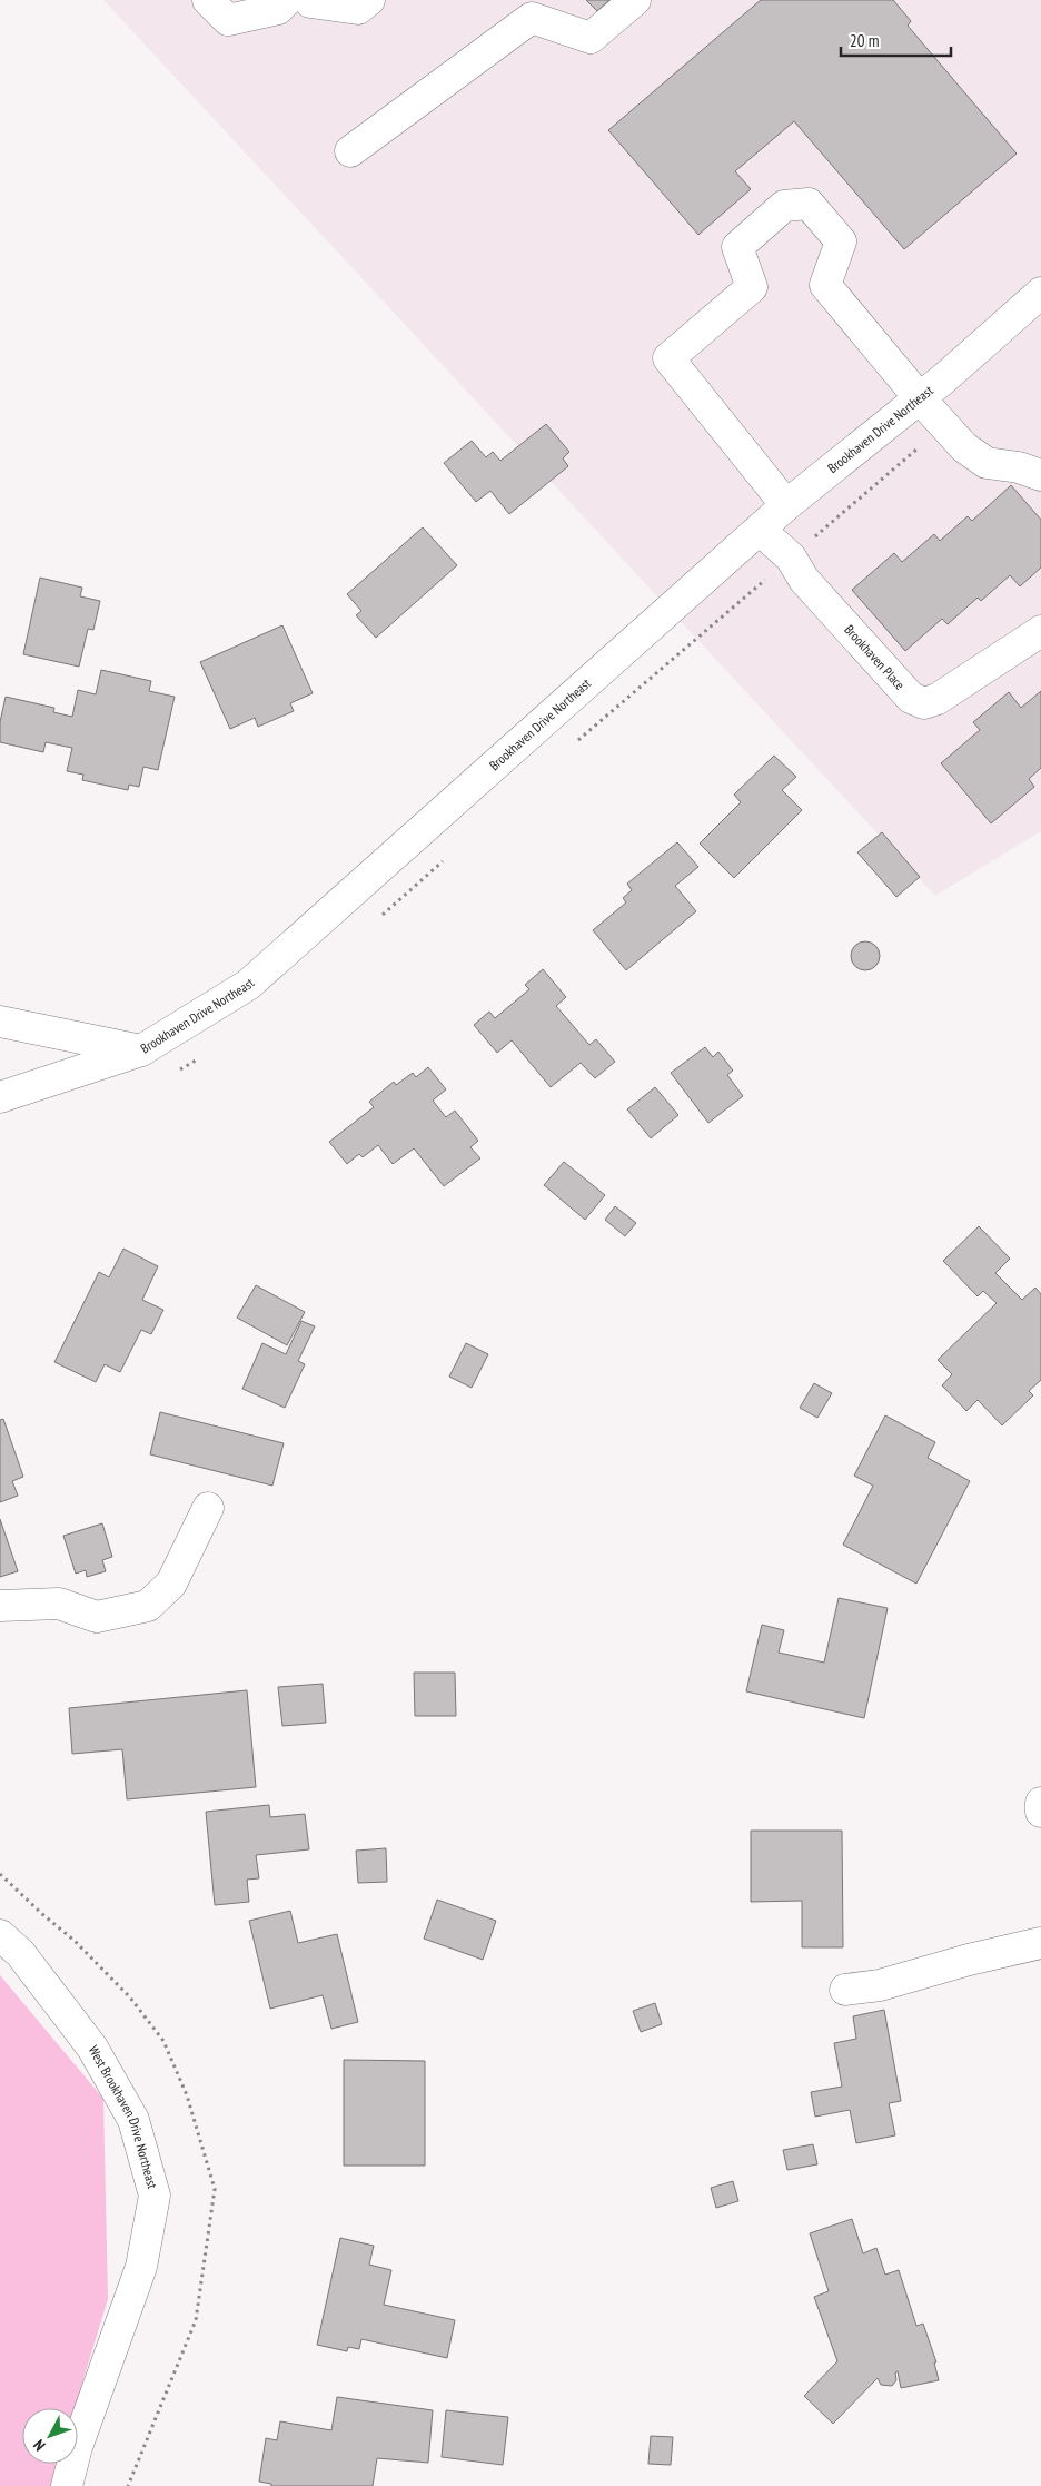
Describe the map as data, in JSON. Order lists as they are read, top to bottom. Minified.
{"streets":{"street":["Brookhaven Drive Northeast","Brookhaven Place","West Brookhaven Drive Northeast"]},"crossings":[["Brookhaven Drive Northeast","Brookhaven Place"]],"scale_bar":"20 m","north":"bottom left"}
